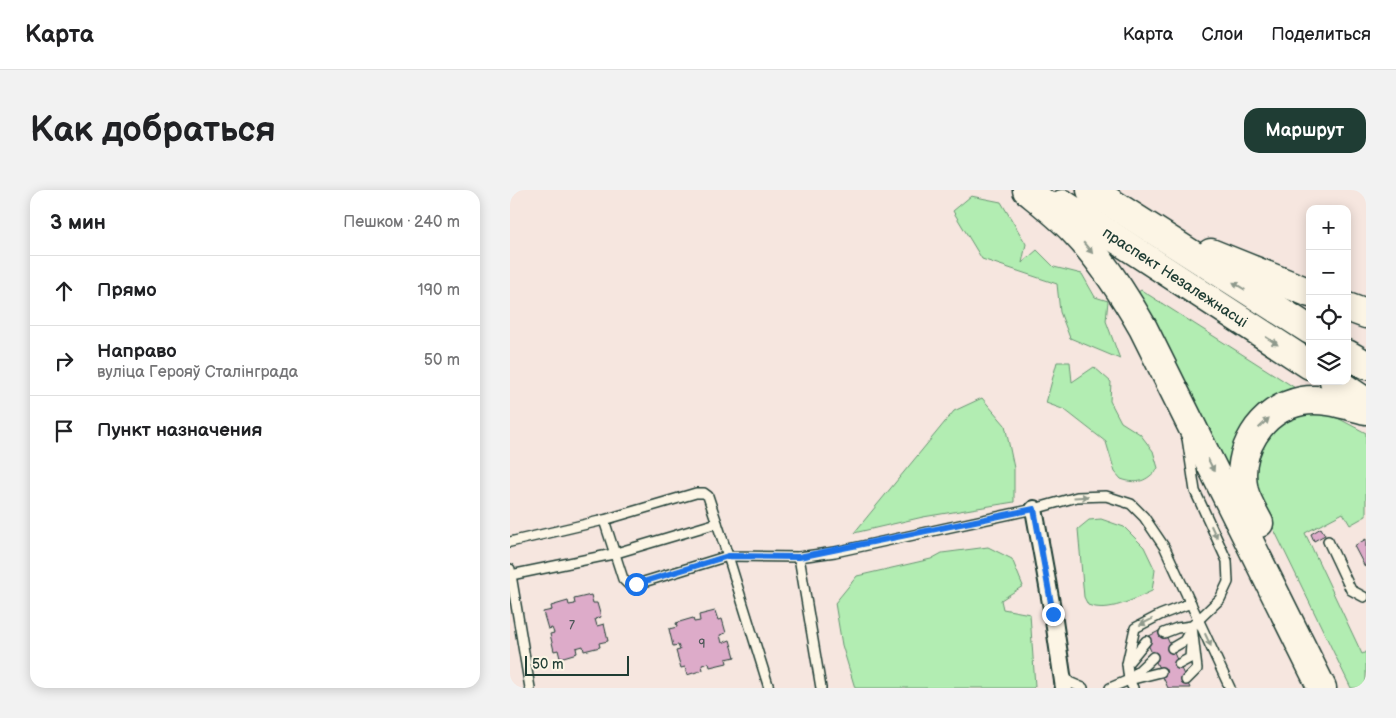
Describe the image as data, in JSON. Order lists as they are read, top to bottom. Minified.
{"streets":{"highway":["праспект Незалежнасці"]},"house_numbers":["7","9"],"scale_bar":"50 m","page":{"header":"Карта","nav":["Карта","Слои","Поделиться"],"buttons":"Маршрут","title":"Как добраться","heading":["3 мин","Пешком · 240 m"],"map_buttons":["+","−"],"list":[["Прямо","190 m"],["Направо","вуліца Герояў Сталінграда","50 m"],"Пункт назначения"],"scale":"50 m"}}
